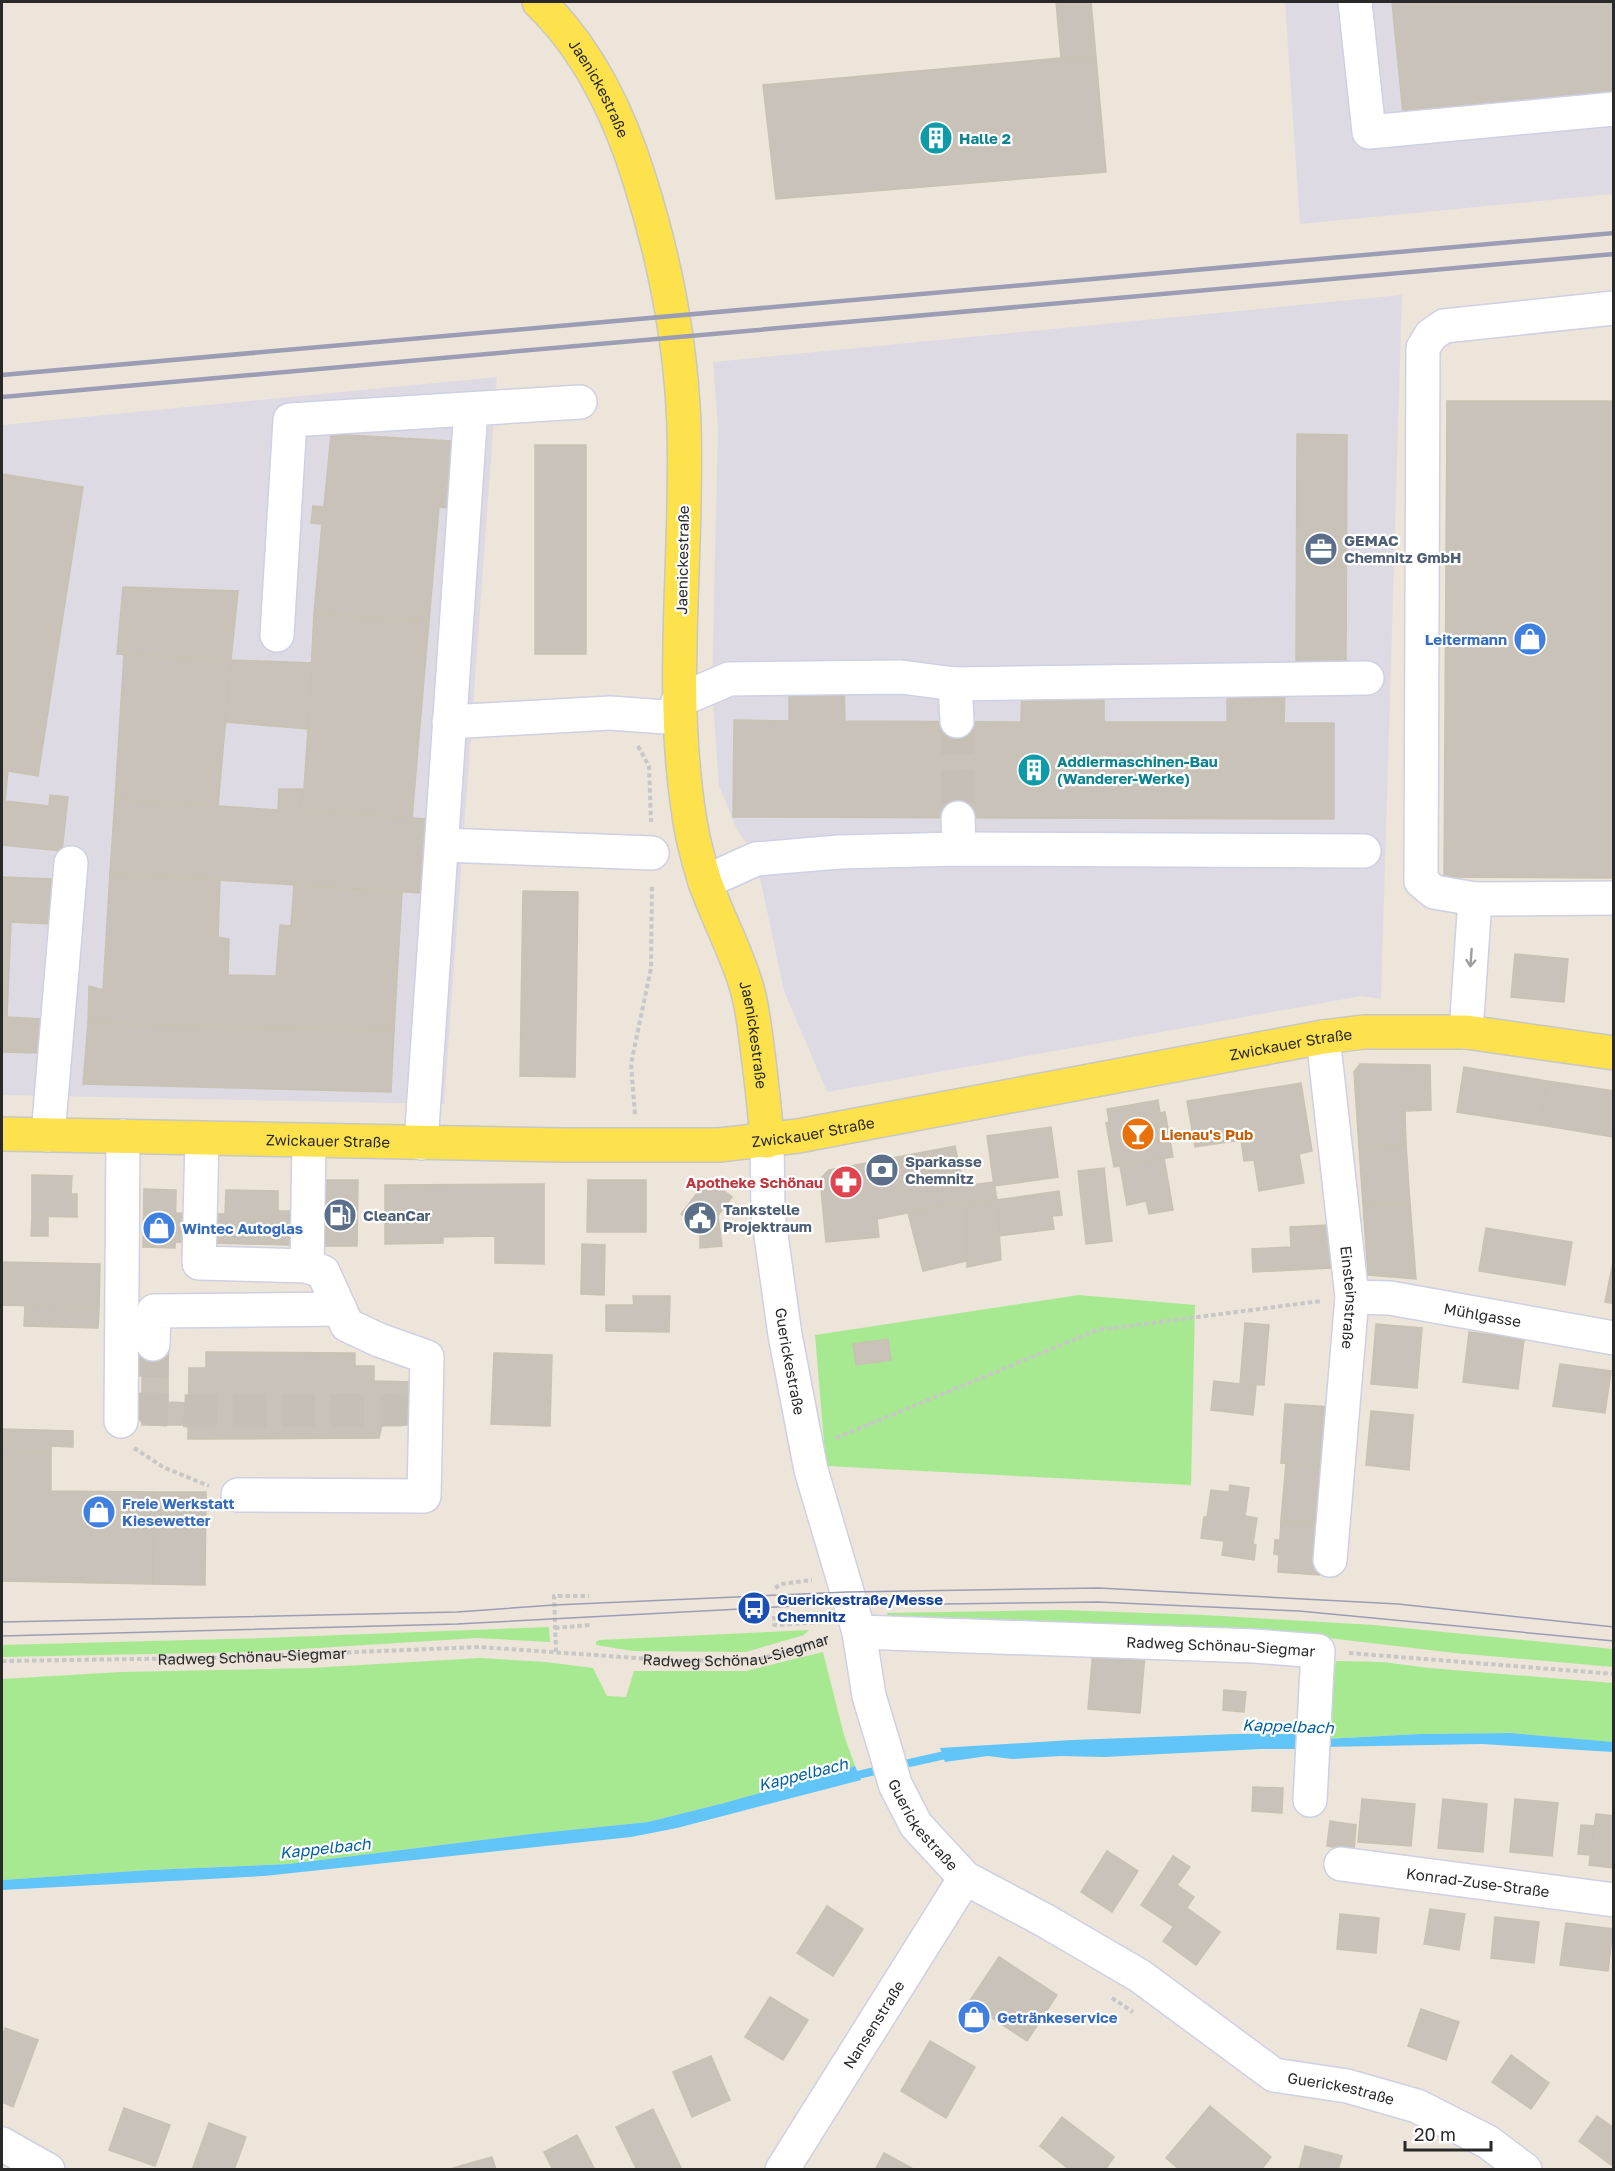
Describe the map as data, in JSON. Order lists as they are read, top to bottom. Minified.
{"streets":{"main road":["Jaenickestraße","Zwickauer Straße"],"street":["Einsteinstraße","Mühlgasse","Guerickestraße","Radweg Schönau-Siegmar","Konrad-Zuse-Straße","Nansenstraße"]},"crossings":[["Jaenickestraße","Zwickauer Straße"],["Jaenickestraße","Guerickestraße"],["Zwickauer Straße","Einsteinstraße"],["Zwickauer Straße","Guerickestraße"],["Einsteinstraße","Mühlgasse"],["Guerickestraße","Radweg Schönau-Siegmar"],["Guerickestraße","Nansenstraße"]],"water":["Kappelbach"],"places":{"building":["Halle 2","Addiermaschinen-Bau (Wanderer-Werke)"],"office":["GEMAC Chemnitz GmbH"],"shop":["Leitermann","Wintec Autoglas","Freie Werkstatt Kiesewetter","Getränkeservice"],"bar":["Lienau's Pub"],"bank":["Sparkasse Chemnitz"],"pharmacy":["Apotheke Schönau"],"fuel station":["CleanCar"],"public building":["Tankstelle Projektraum"],"bus stop":["Guerickestraße/Messe Chemnitz"]},"scale_bar":"20 m"}
